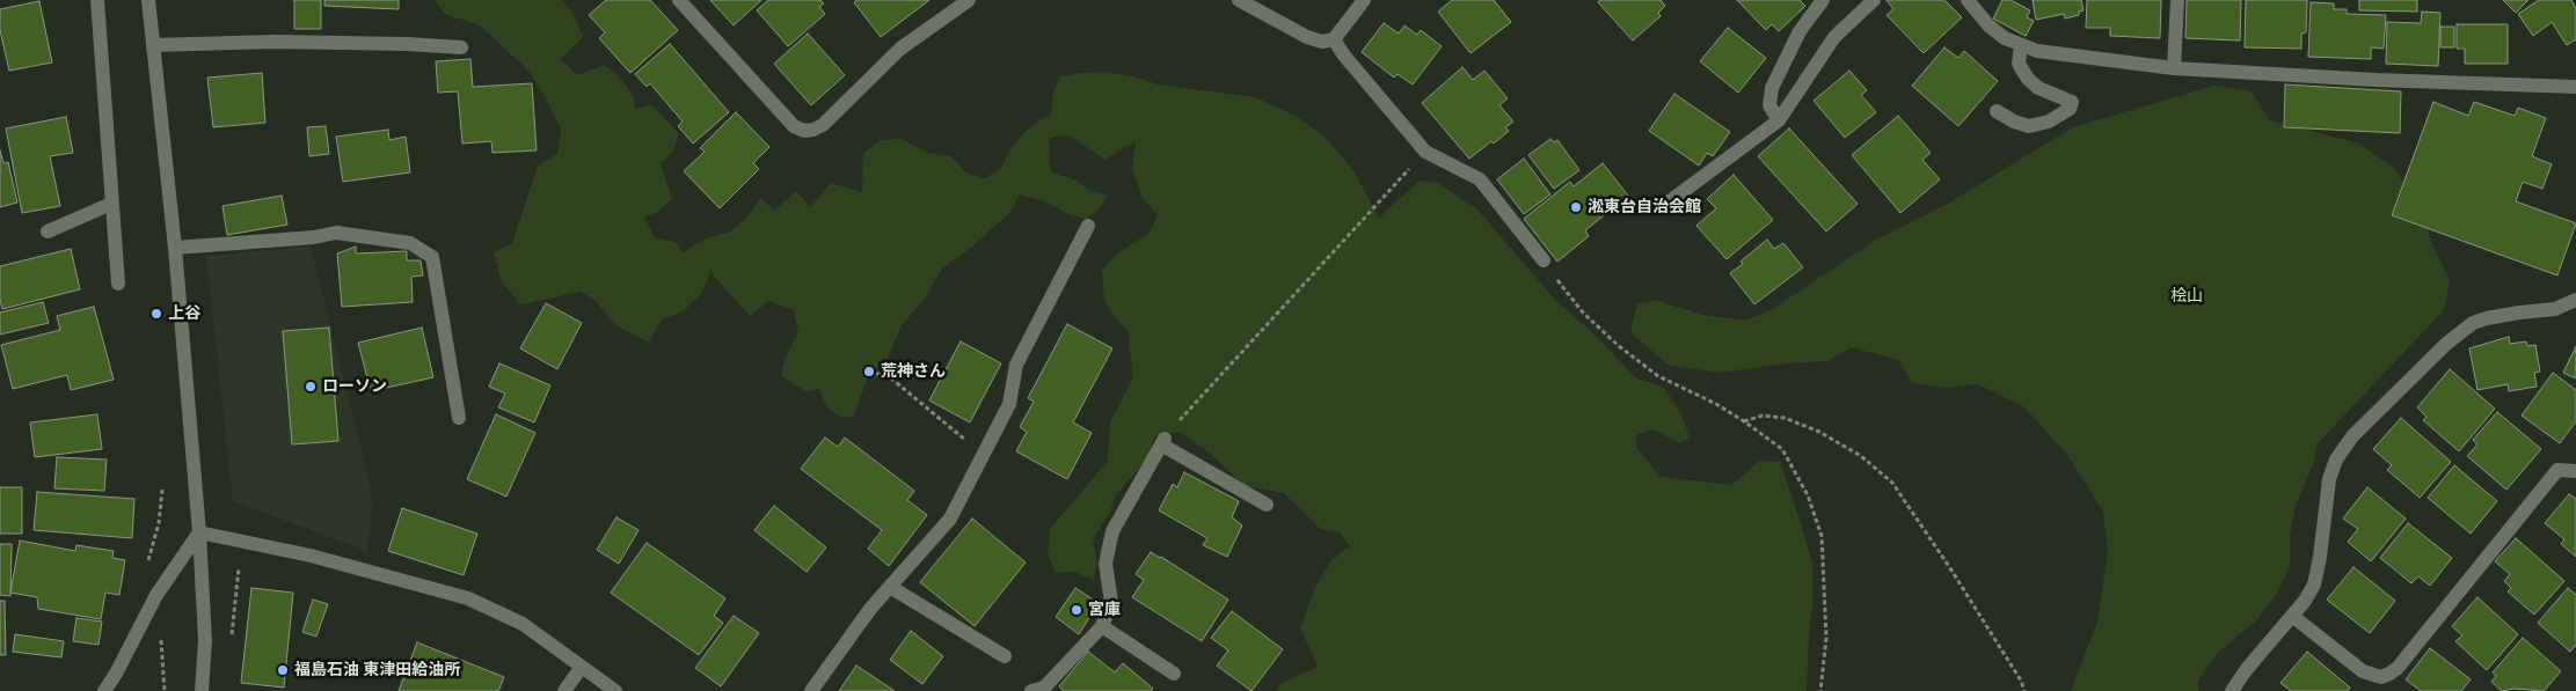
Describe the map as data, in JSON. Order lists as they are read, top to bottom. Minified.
{"parks":["桧山"],"places":["淞東台自治会館","上谷","荒神さん","ローソン","宮庫","福島石油 東津田給油所"]}
